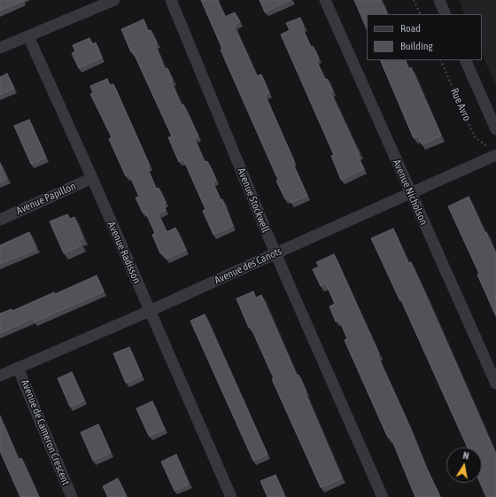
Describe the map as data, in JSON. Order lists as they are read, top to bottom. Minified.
{"streets":{"street":["Avenue Nicholson","Avenue Papillon","Avenue Stockwell","Avenue Radisson","Avenue des Canots","Avenue de Cameron Crescent"],"path":["Rue Avro"]},"crossings":[["Avenue Nicholson","Avenue des Canots"],["Avenue Papillon","Avenue Radisson"],["Avenue Stockwell","Avenue des Canots"],["Avenue Radisson","Avenue des Canots"],["Avenue des Canots","Avenue de Cameron Crescent"]],"legend":["Road","Building"],"north":"top"}
